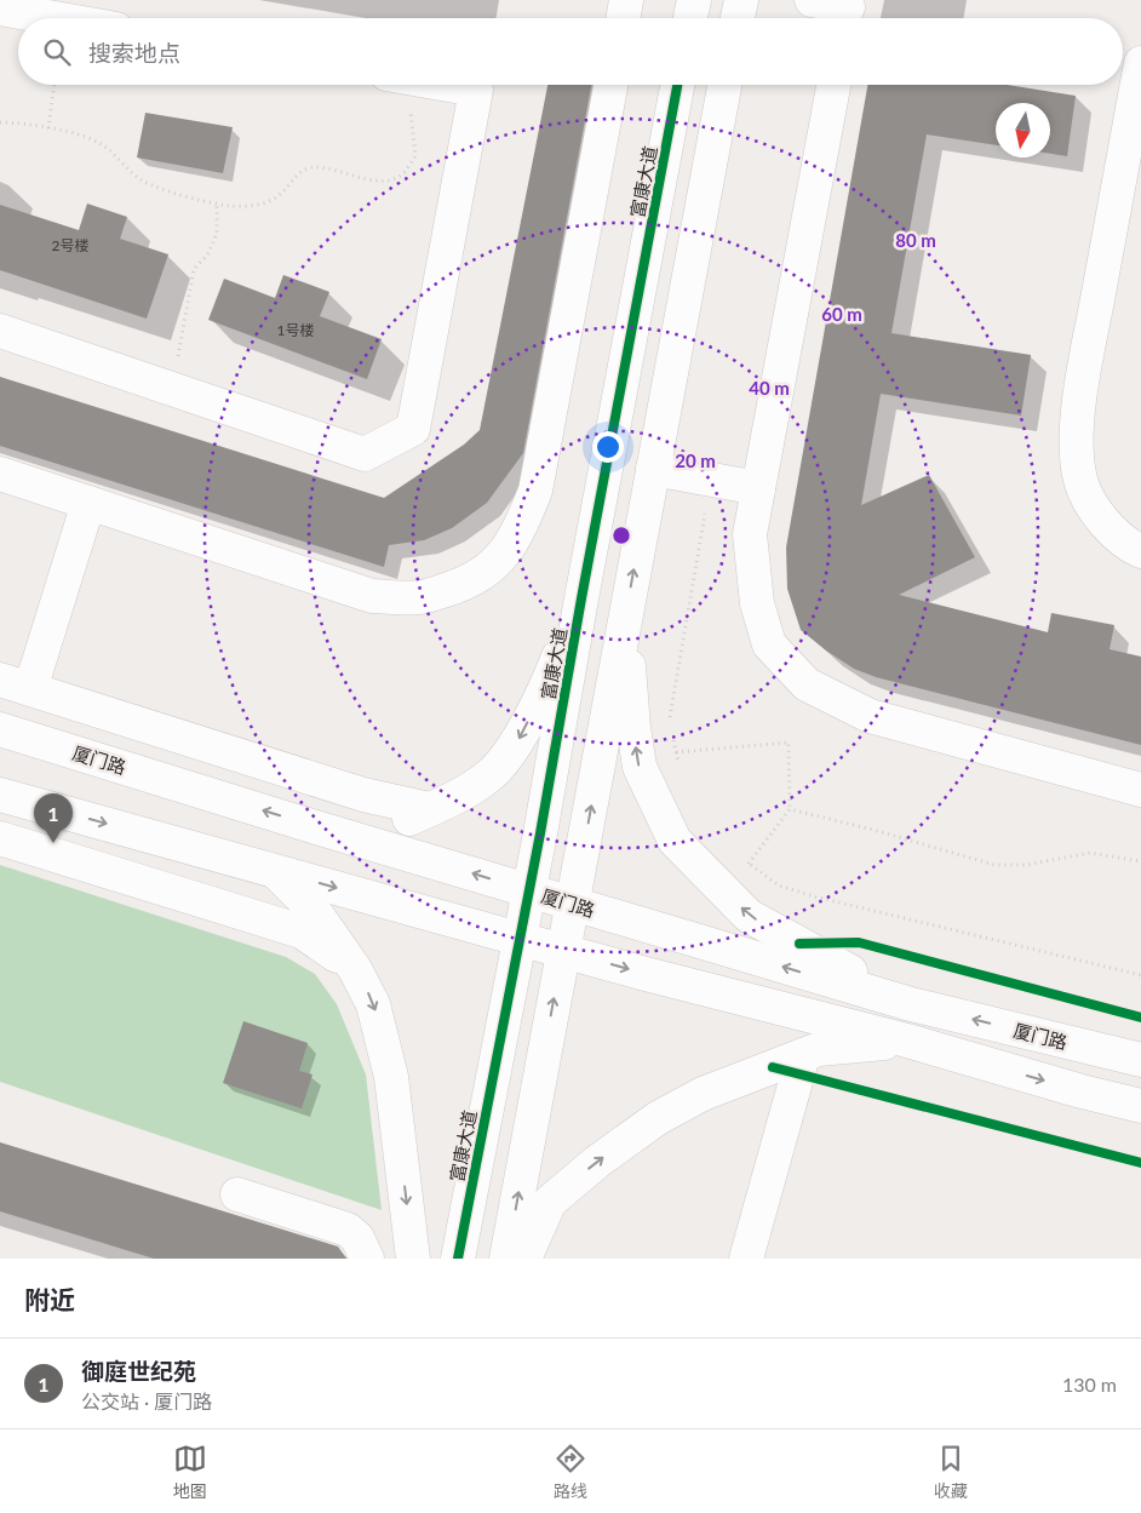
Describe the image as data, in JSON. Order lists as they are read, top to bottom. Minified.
{"streets":{"street":["富康大道","厦门路"]},"crossings":[["富康大道","厦门路"]],"house_numbers":["2号楼","1号楼"],"north":"bottom","page":{"search":"搜索地点","pins":"1","heading":"附近","list":[{"mark":"1","name":"御庭世纪苑","note":"公交站 · 厦门路","value":"130 m"}],"nav":["地图","路线","收藏"]},"rings":["80 m","60 m","40 m","20 m"]}
